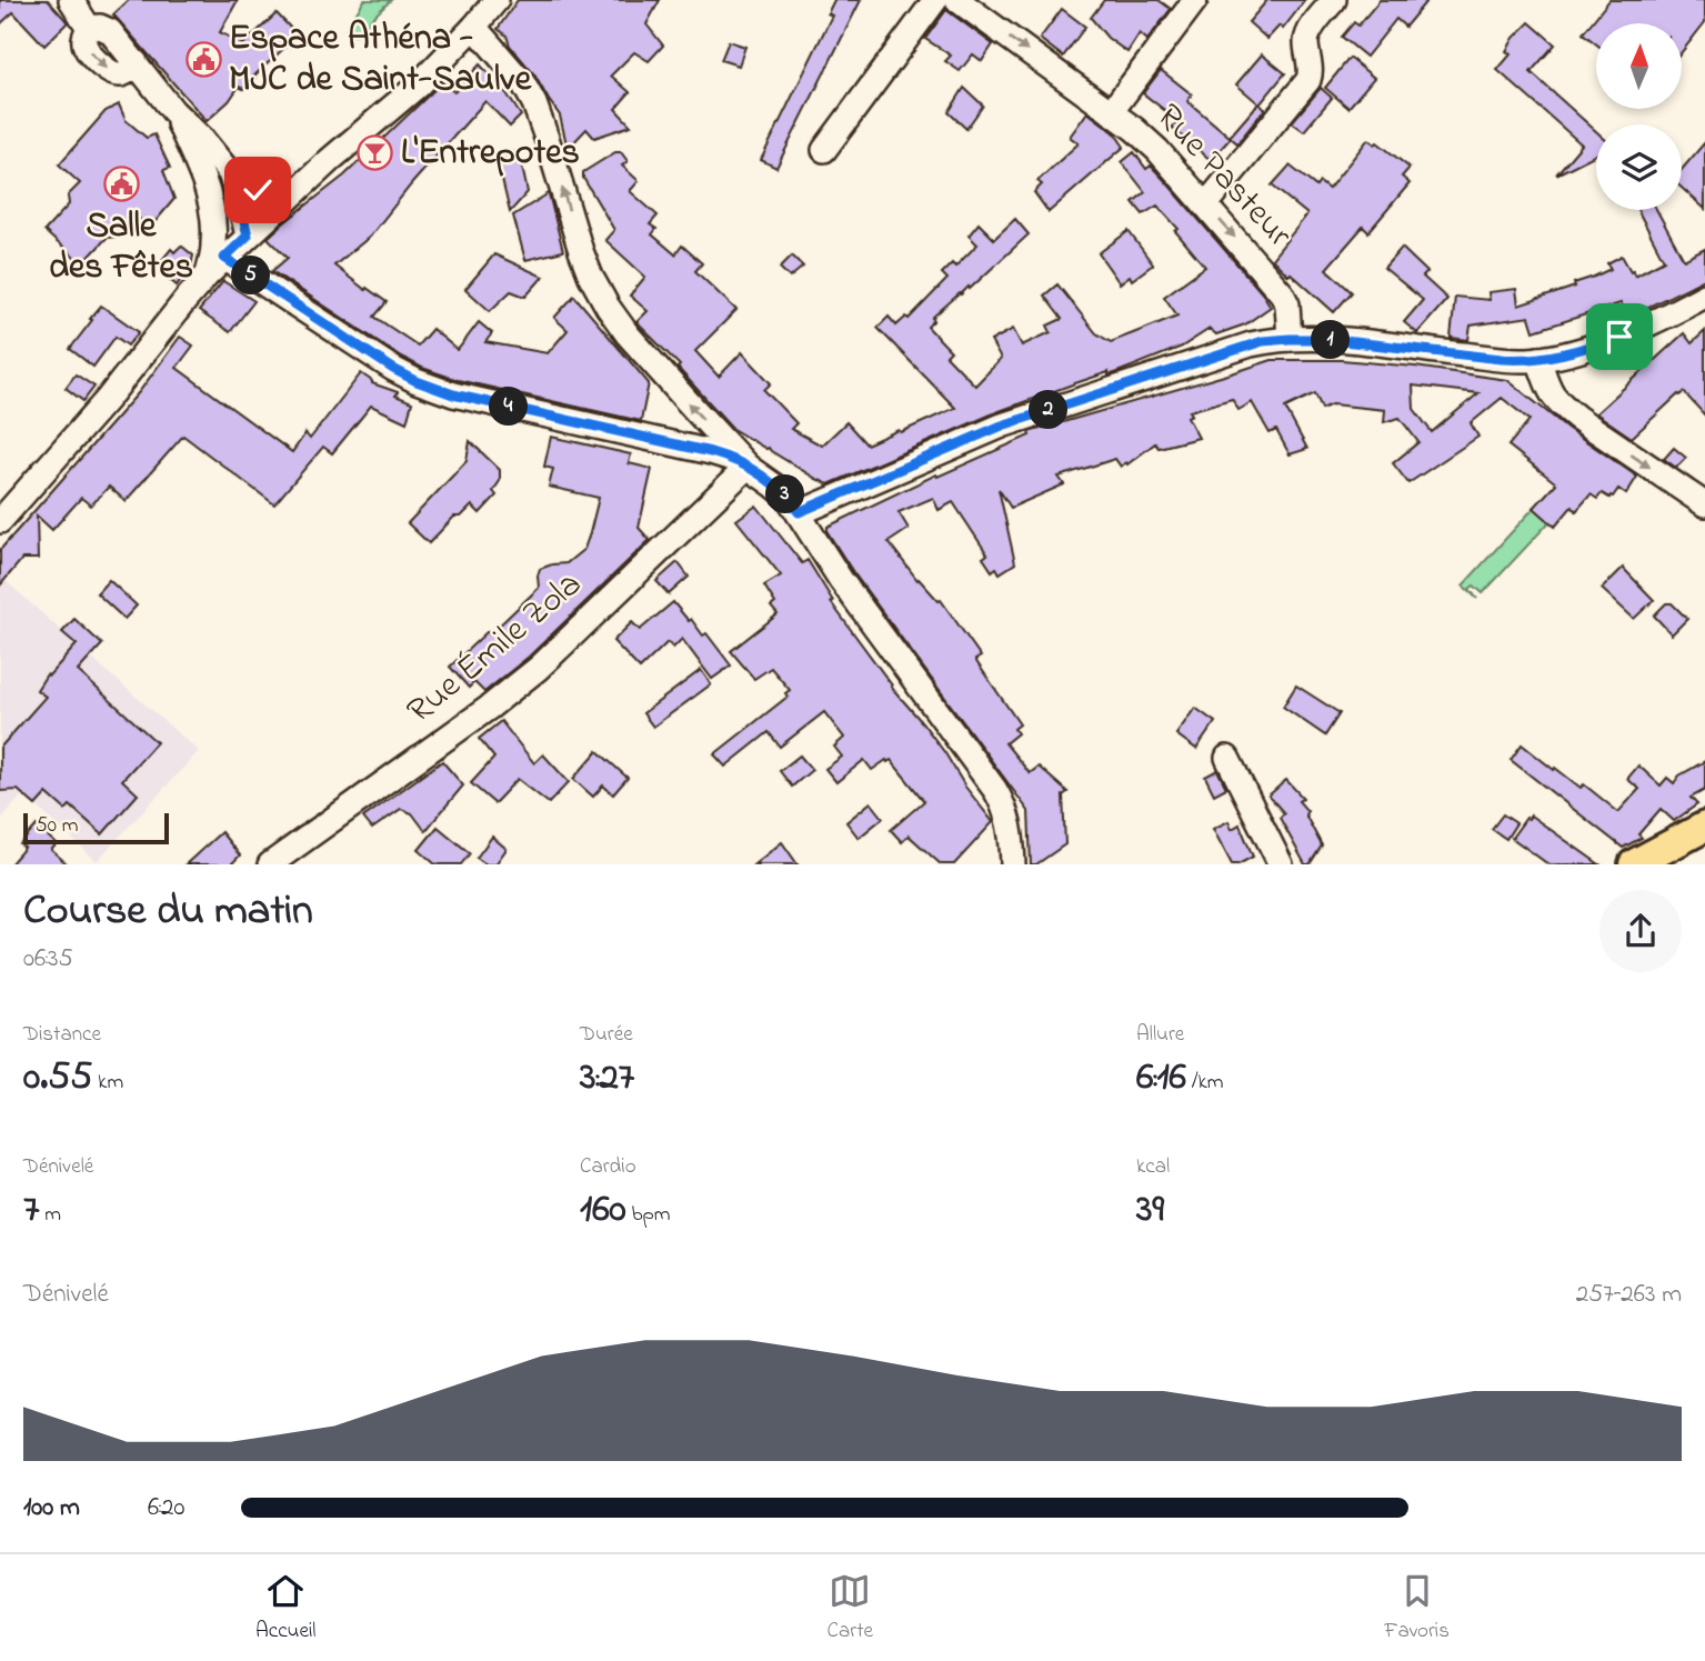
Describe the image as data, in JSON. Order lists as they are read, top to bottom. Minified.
{"streets":{"street":["Rue Pasteur","Rue Émile Zola"]},"one_way":["Rue Pasteur"],"places":{"public building":["Espace Athéna - MJC de Saint-Saulve","Salle des Fêtes"],"bar":["L'Entrepotes"]},"scale_bar":"50 m","north":"top","page":{"pins":["5","1","4","2","3"],"scale":"50 m","heading":["Course du matin","06:35"],"stats":[["Distance","0.55 km"],["Durée","3:27"],["Allure","6:16 /km"],["Dénivelé","7 m"],["Cardio","160 bpm"],["kcal","39"]],"chart":["Dénivelé","257–263 m"],"list":[{"name":"100 m","note":"6:20"}],"tabs":["Accueil","Carte","Favoris"]}}
